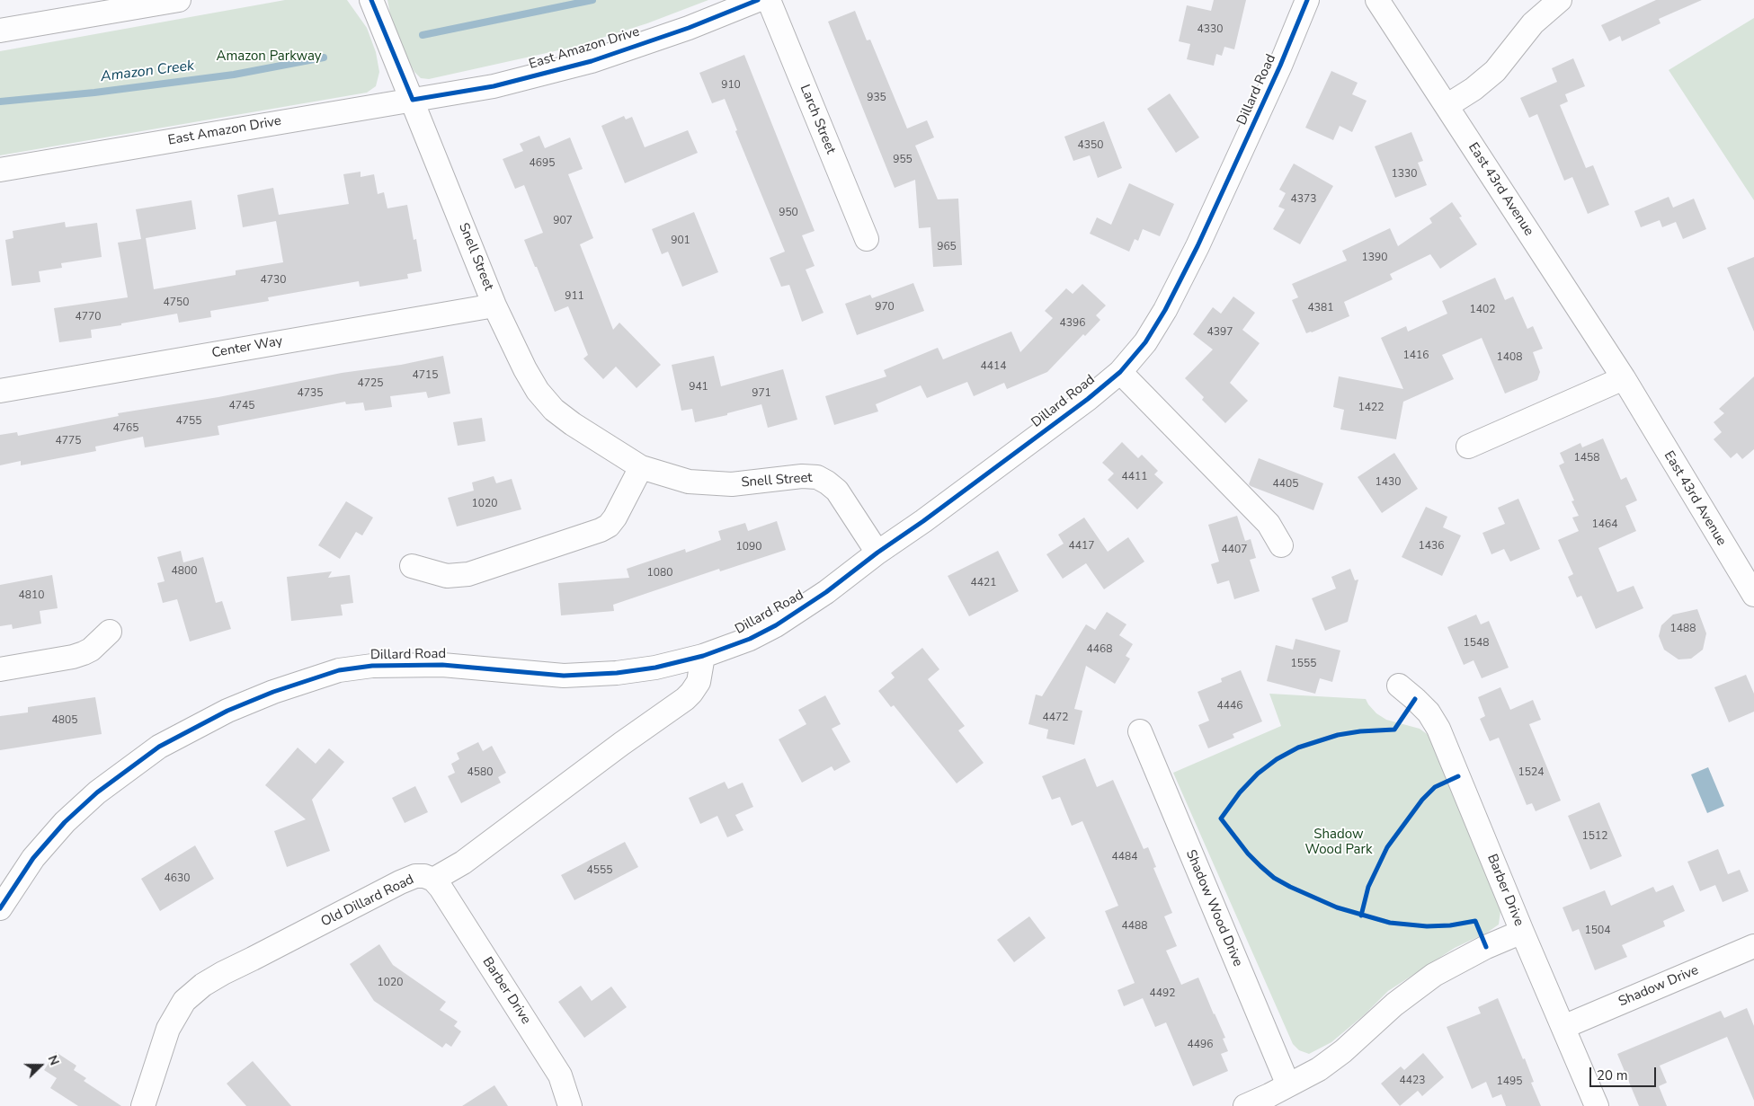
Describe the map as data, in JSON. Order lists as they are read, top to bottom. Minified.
{"streets":{"street":["East Amazon Drive","Dillard Road","Larch Street","East 43rd Avenue","Snell Street","Center Way","Barber Drive","Old Dillard Road","Shadow Wood Drive","Shadow Drive"]},"crossings":[["East Amazon Drive","Snell Street"],["Dillard Road","Snell Street"],["Dillard Road","Old Dillard Road"],["Snell Street","Center Way"],["Barber Drive","Old Dillard Road"],["Barber Drive","Shadow Drive"]],"water":["Amazon Creek"],"parks":["Amazon Parkway","Shadow Wood Park"],"house_numbers":["4330","910","935","4350","955","4695","1330","4373","950","907","901","965","1390","4730","911","4750","970","4381","1402","4770","4396","4397","1416","1408","4414","4715","4725","941","4735","971","4745","1422","4755","4765","4775","1458","4411","1430","4405","1020","1464","4417","1436","1090","4407","4800","1080","4421","4810","1488","1548","4468","1555","4446","4472","4805","4580","1524","1512","4484","4555","4630","4488","1504","1020","4492","4496","4423","1495"],"scale_bar":"20 m","north":"right"}
